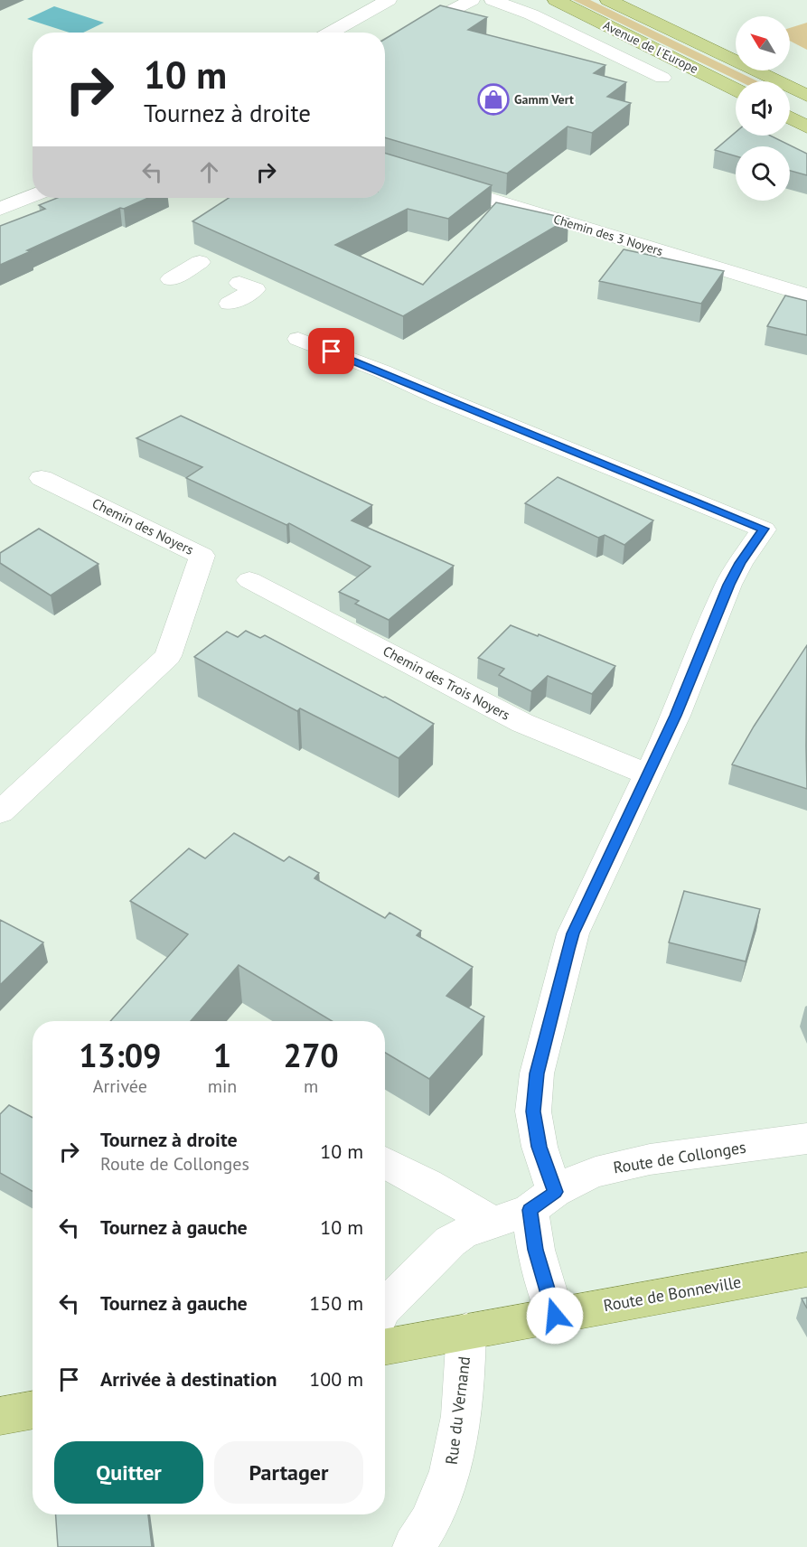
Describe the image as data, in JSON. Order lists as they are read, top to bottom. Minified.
{"streets":{"main road":["Avenue de l'Europe","Route de Bonneville"],"street":["Chemin des 3 Noyers","Chemin des Noyers","Chemin des Trois Noyers","Route de Collonges","Rue du Vernand"]},"crossings":[["Route de Bonneville","Rue du Vernand"]],"places":{"shop":["Gamm Vert"]},"north":"top left","page":{"turn":["10 m","Tournez à droite"],"eta":["13:09","Arrivée","1","min","270","m"],"list":[{"name":"Tournez à droite","note":"Route de Collonges","value":"10 m"},{"name":"Tournez à gauche","value":"10 m"},{"name":"Tournez à gauche","value":"150 m"},{"name":"Arrivée à destination","value":"100 m"}],"buttons":["Quitter","Partager"]}}
